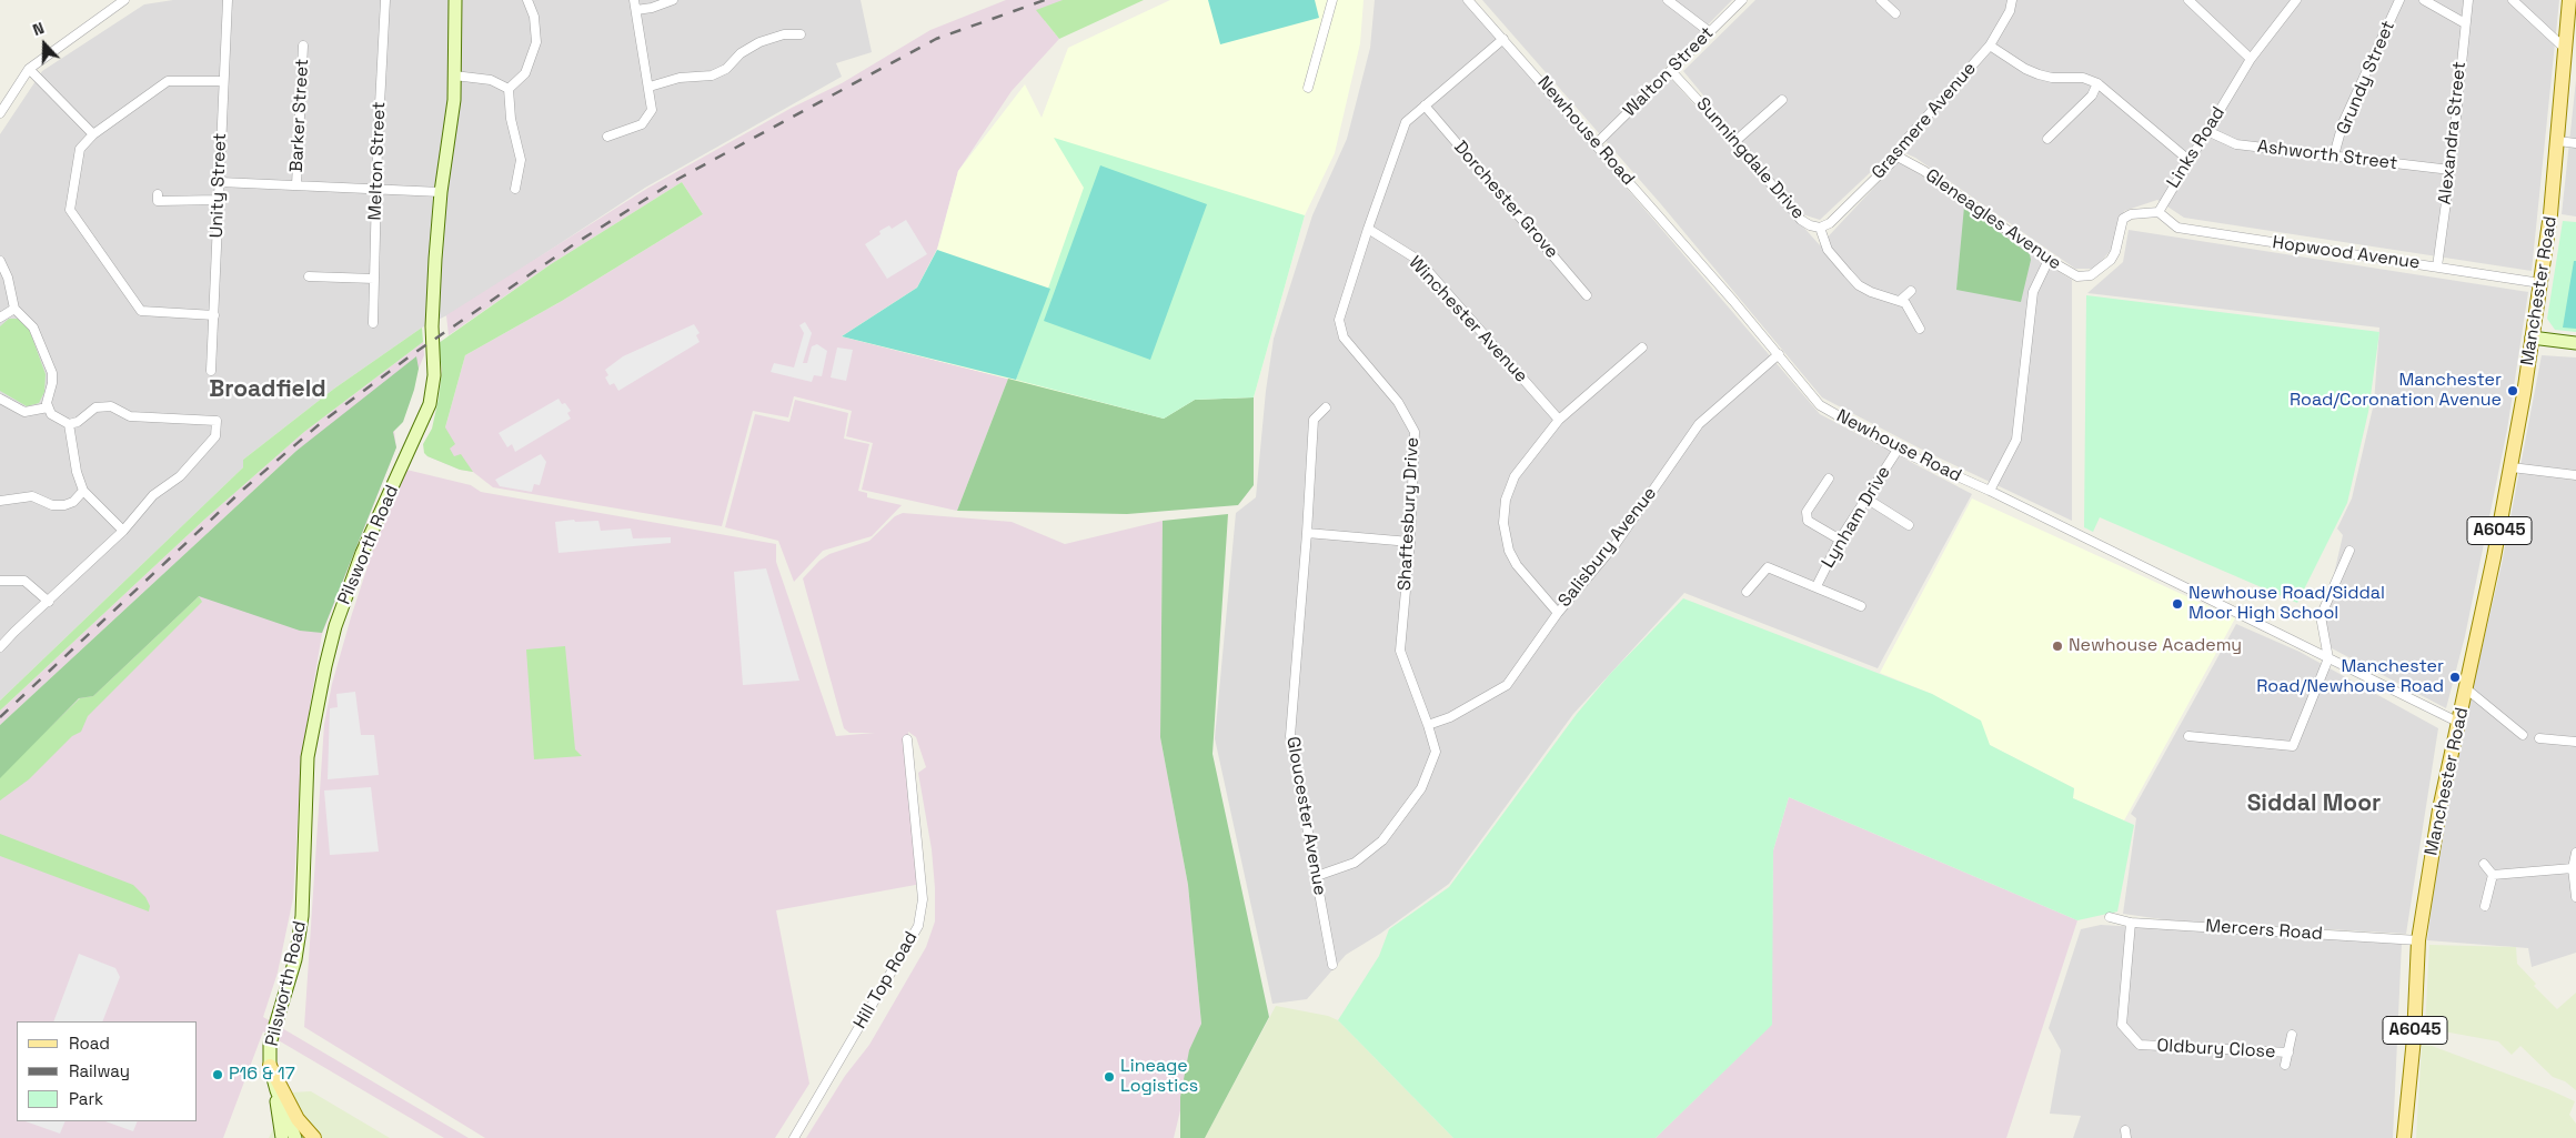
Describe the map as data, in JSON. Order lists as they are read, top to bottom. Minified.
{"streets":{"main road":["Manchester Road","A6045"],"street":["Walton Street","Grundy Street","Barker Street","Grasmere Avenue","Newhouse Road","Alexandra Street","Links Road","Ashworth Street","Sunningdale Drive","Melton Street","Unity Street","Dorchester Grove","Gleneagles Avenue","Hopwood Avenue","Winchester Avenue","Shaftesbury Drive","Lynham Drive","Pilsworth Road","Salisbury Avenue","Gloucester Avenue","Mercers Road","Hill Top Road","Oldbury Close"]},"crossings":[["Walton Street","Newhouse Road"],["Walton Street","Sunningdale Drive"],["Grundy Street","Ashworth Street"],["Grasmere Avenue","Sunningdale Drive"],["Grasmere Avenue","Gleneagles Avenue"],["Newhouse Road","Manchester Road"],["Newhouse Road","Shaftesbury Drive"],["Newhouse Road","Lynham Drive"],["Newhouse Road","Salisbury Avenue"],["Alexandra Street","Ashworth Street"],["Alexandra Street","Hopwood Avenue"],["Links Road","Ashworth Street"],["Links Road","Gleneagles Avenue"],["Links Road","Hopwood Avenue"],["Dorchester Grove","Shaftesbury Drive"],["Gleneagles Avenue","Hopwood Avenue"],["Hopwood Avenue","Manchester Road"],["Manchester Road","Mercers Road"],["Winchester Avenue","Shaftesbury Drive"],["Shaftesbury Drive","Salisbury Avenue"],["Shaftesbury Drive","Gloucester Avenue"],["Mercers Road","Oldbury Close"]],"districts":["Broadfield","Siddal Moor"],"places":["Manchester Road/Coronation Avenue","Newhouse Road/Siddal Moor High School","Newhouse Academy","Manchester Road/Newhouse Road","P16 & 17","Lineage Logistics"],"legend":["Road","Railway","Park"],"north":"top"}
